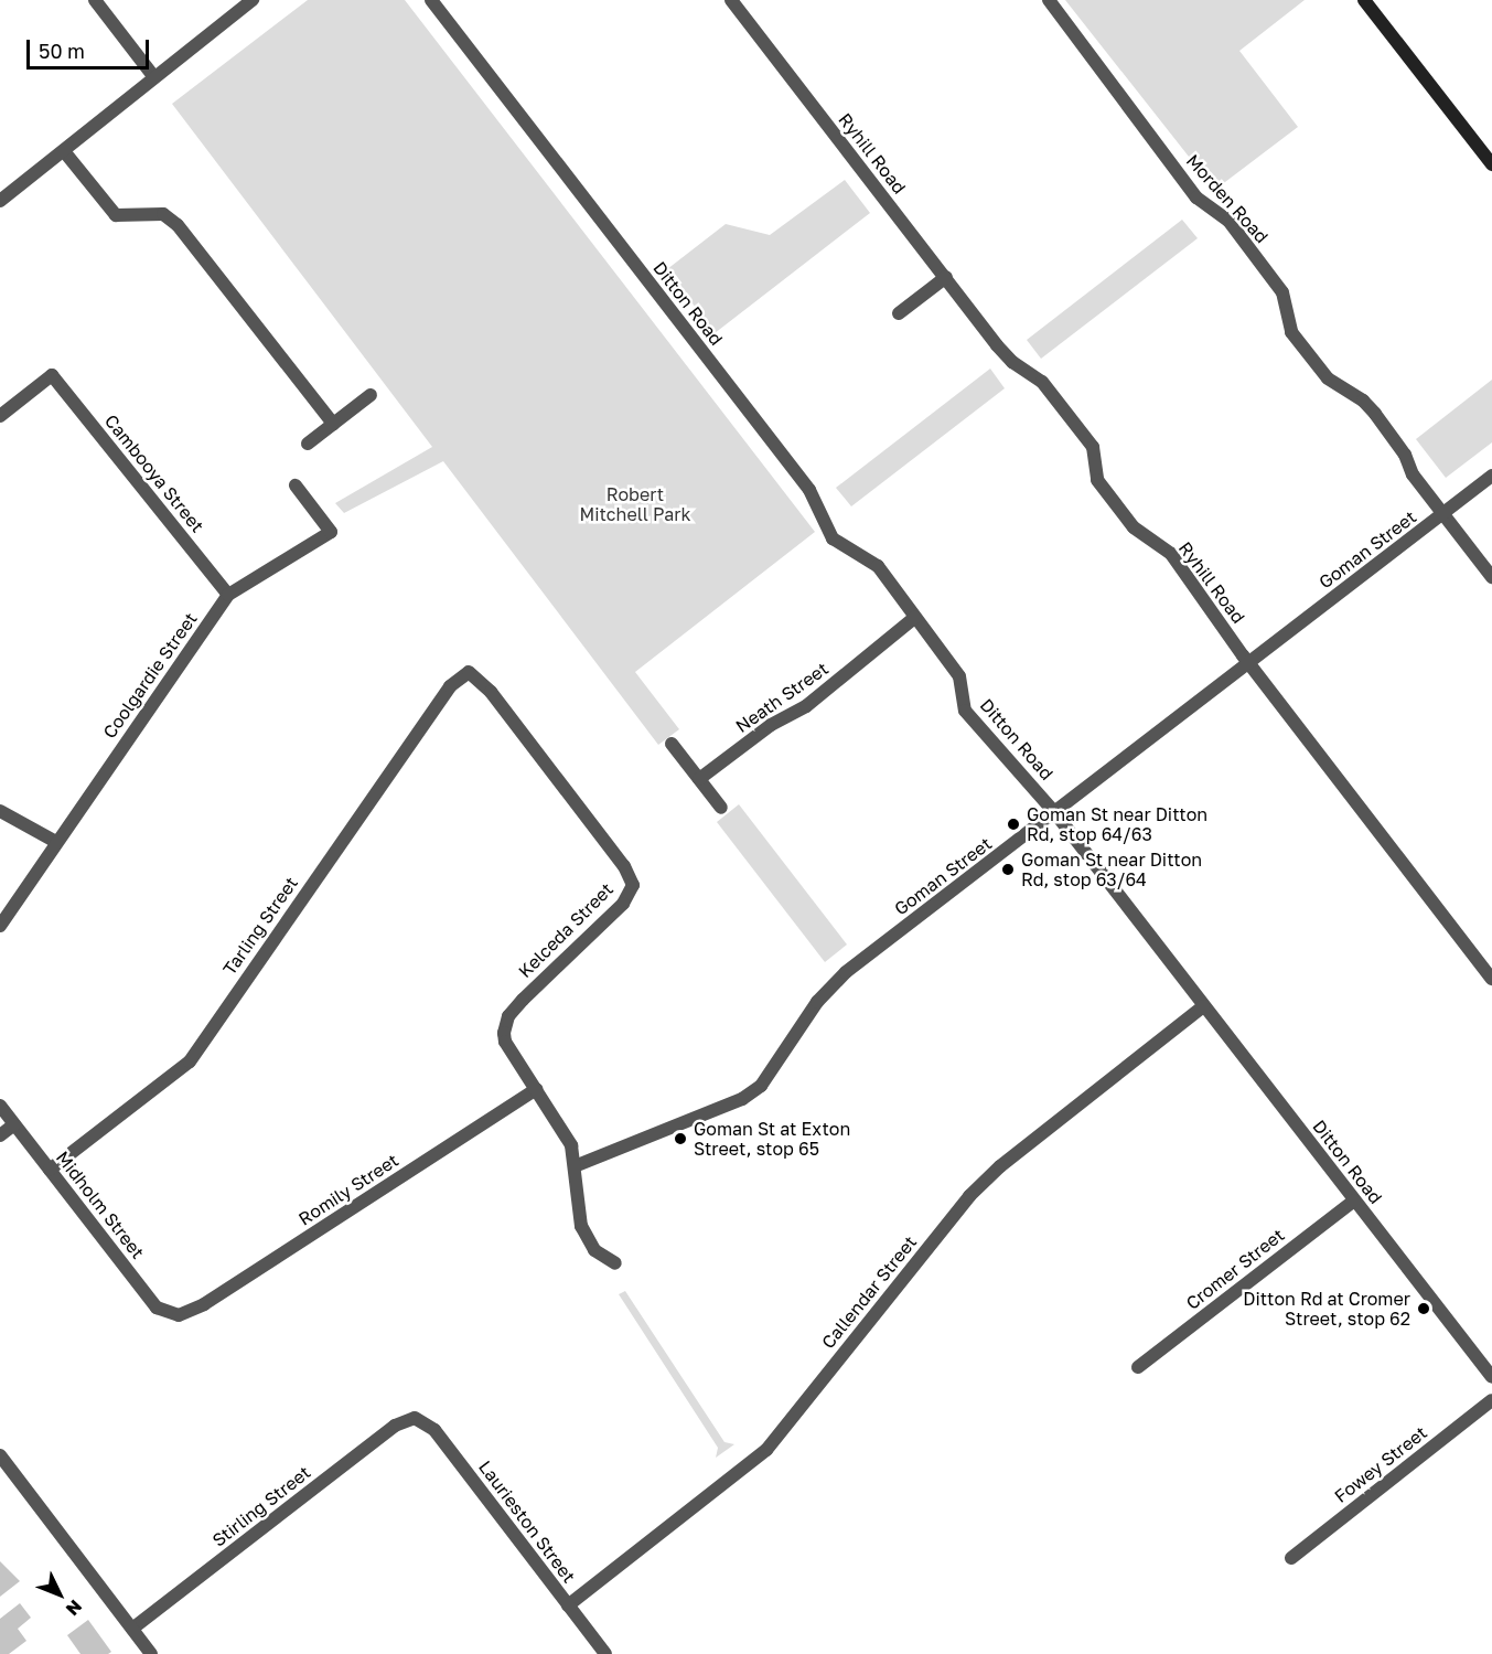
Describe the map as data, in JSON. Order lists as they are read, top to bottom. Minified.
{"streets":{"street":["Ryhill Road","Morden Road","Ditton Road","Cambooya Street","Goman Street","Coolgardie Street","Neath Street","Tarling Street","Kelceda Street","Romily Street","Midholm Street","Cromer Street","Callendar Street","Fowey Street","Stirling Street","Laurieston Street"]},"crossings":[["Ryhill Road","Goman Street"],["Morden Road","Goman Street"],["Ditton Road","Goman Street"],["Ditton Road","Neath Street"],["Ditton Road","Cromer Street"],["Ditton Road","Callendar Street"],["Cambooya Street","Coolgardie Street"],["Goman Street","Kelceda Street"],["Tarling Street","Kelceda Street"],["Tarling Street","Midholm Street"],["Kelceda Street","Romily Street"],["Romily Street","Midholm Street"],["Callendar Street","Laurieston Street"],["Stirling Street","Laurieston Street"]],"parks":["Robert Mitchell Park"],"places":["Goman St near Ditton Rd, stop 64/63","Goman St near Ditton Rd, stop 63/64","Goman St at Exton Street, stop 65","Ditton Rd at Cromer Street, stop 62"],"scale_bar":"50 m","north":"bottom right"}
